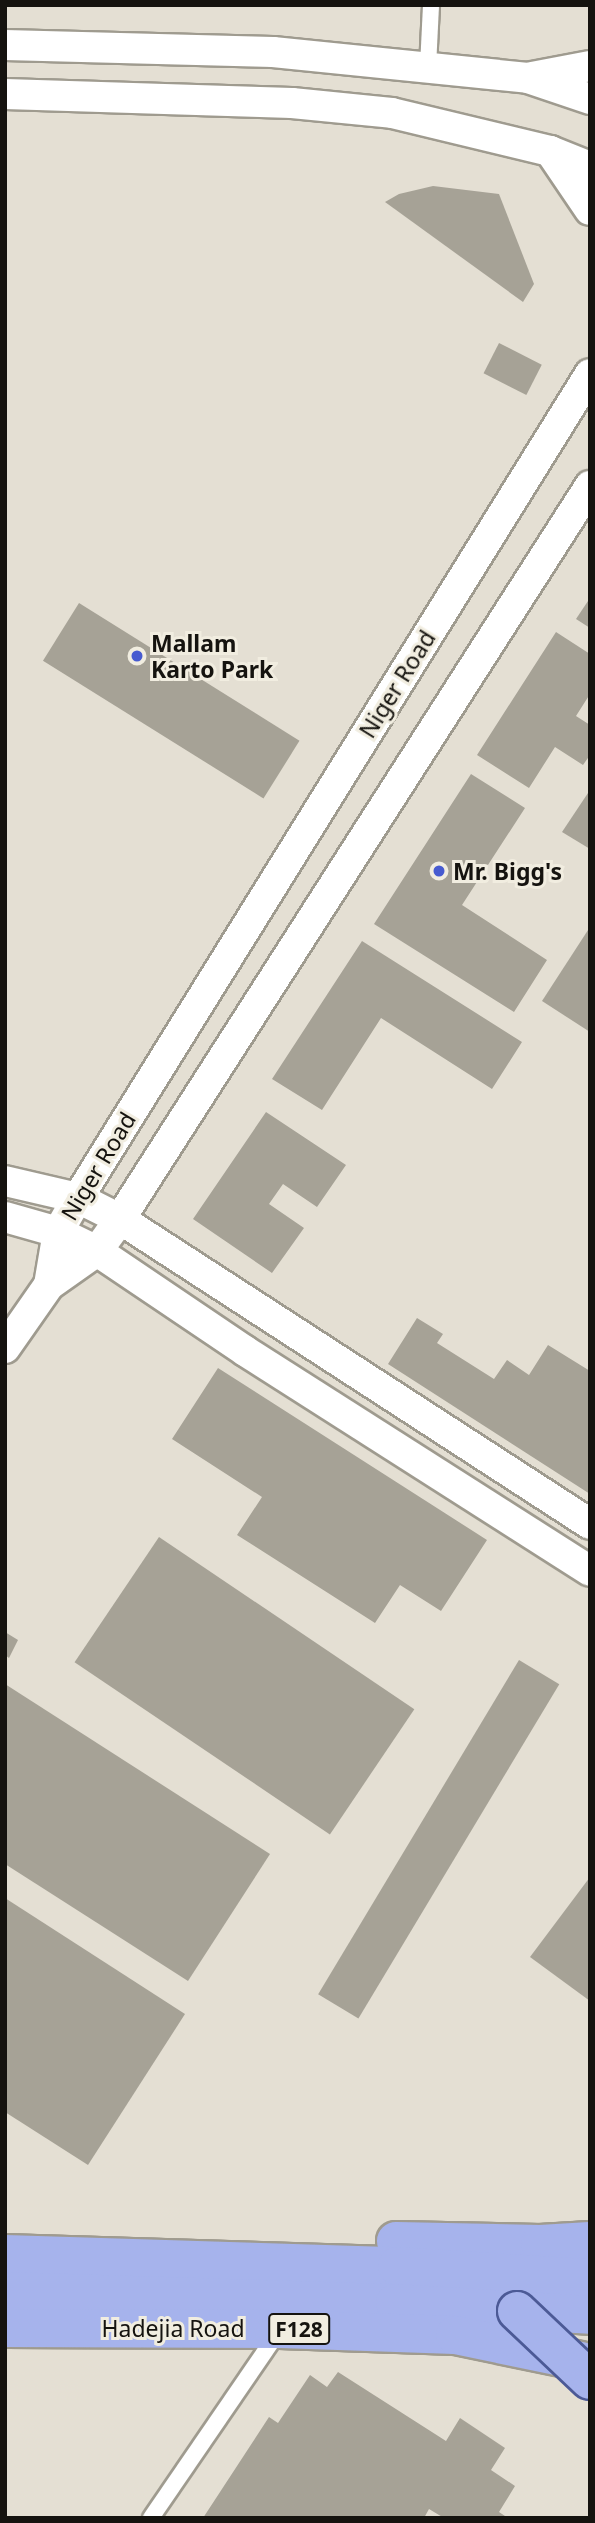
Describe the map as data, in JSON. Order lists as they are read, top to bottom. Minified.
{"streets":{"main road":["Hadejia Road","F128"],"street":["Niger Road"]},"places":["Mallam Karto Park","Mr. Bigg's"]}
